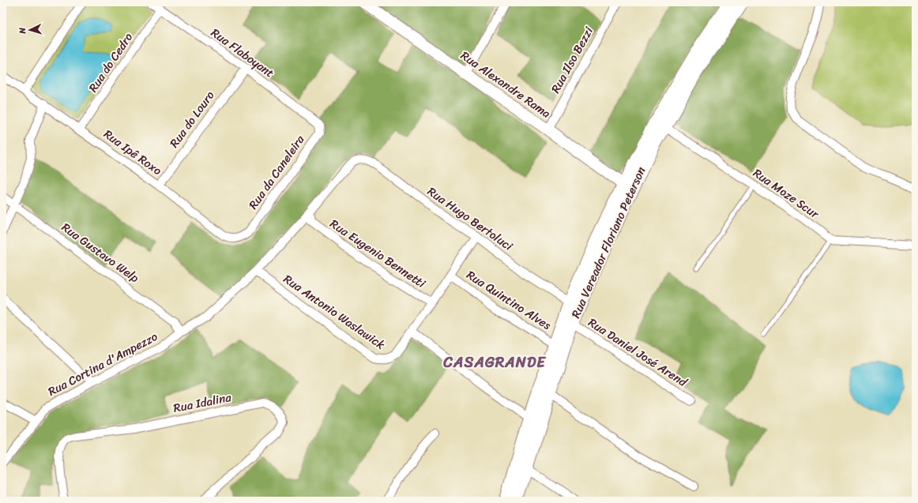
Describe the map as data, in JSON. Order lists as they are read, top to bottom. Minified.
{"streets":{"main road":["Rua Vereador Floriano Peterson"],"street":["Rua Flaboyant","Rua Ilso Bezzi","Rua do Cedro","Rua Alexandre Rama","Rua do Louro","Rua Ipê Roxo","Rua da Caneleira","Rua Moze Scur","Rua Hugo Bertoluci","Rua Gustavo Welp","Rua Eugenio Bennetti","Rua Quintino Alves","Rua Antonio Waslawick","Rua Daniel José Arend","Rua Cortina d'Ampezzo","Rua Idalina"]},"crossings":[["Rua Flaboyant","Rua do Cedro"],["Rua Flaboyant","Rua do Louro"],["Rua Flaboyant","Rua da Caneleira"],["Rua Ilso Bezzi","Rua Alexandre Rama"],["Rua do Cedro","Rua Ipê Roxo"],["Rua Alexandre Rama","Rua Vereador Floriano Peterson"],["Rua do Louro","Rua Ipê Roxo"],["Rua Ipê Roxo","Rua da Caneleira"],["Rua Moze Scur","Rua Vereador Floriano Peterson"],["Rua Hugo Bertoluci","Rua Vereador Floriano Peterson"],["Rua Hugo Bertoluci","Rua Antonio Waslawick"],["Rua Hugo Bertoluci","Rua Cortina d'Ampezzo"],["Rua Vereador Floriano Peterson","Rua Quintino Alves"],["Rua Vereador Floriano Peterson","Rua Daniel José Arend"],["Rua Gustavo Welp","Rua Cortina d'Ampezzo"],["Rua Eugenio Bennetti","Rua Antonio Waslawick"],["Rua Eugenio Bennetti","Rua Cortina d'Ampezzo"],["Rua Quintino Alves","Rua Antonio Waslawick"],["Rua Antonio Waslawick","Rua Cortina d'Ampezzo"]],"districts":["CASAGRANDE"],"north":"left"}
